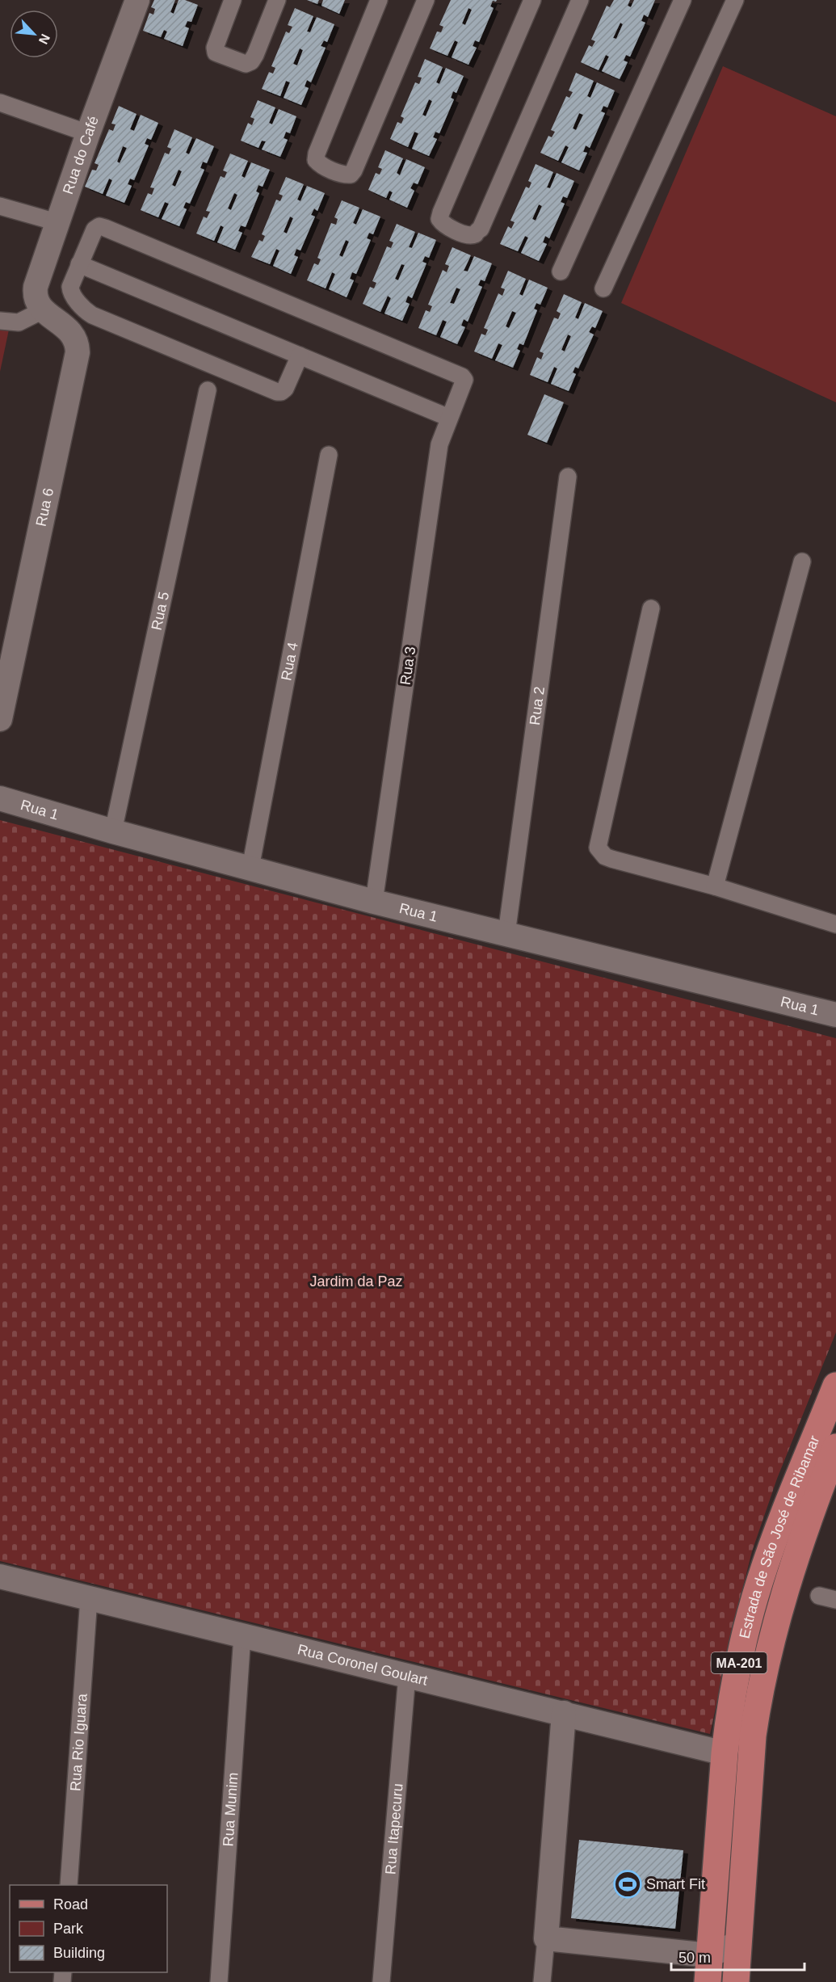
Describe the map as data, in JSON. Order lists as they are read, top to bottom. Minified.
{"streets":{"main road":["Rua do Café","Rua 6","Rua 1","Estrada de São José de Ribamar","MA-201","Rua Coronel Goulart"],"street":["Rua 5","Rua 4","Rua 3","Rua 2","Rua Rio Iguara","Rua Munim","Rua Itapecuru"]},"crossings":[["Rua do Café","Rua 6"],["Rua 5","Rua 1"],["Rua 4","Rua 1"],["Rua 3","Rua 1"],["Rua 2","Rua 1"],["Estrada de São José de Ribamar","Rua Coronel Goulart"],["Rua Coronel Goulart","Rua Rio Iguara"],["Rua Coronel Goulart","Rua Munim"],["Rua Coronel Goulart","Rua Itapecuru"]],"parks":["Jardim da Paz"],"places":{"sports":["Smart Fit"]},"legend":["Road","Park","Building"],"scale_bar":"50 m","north":"bottom right"}
